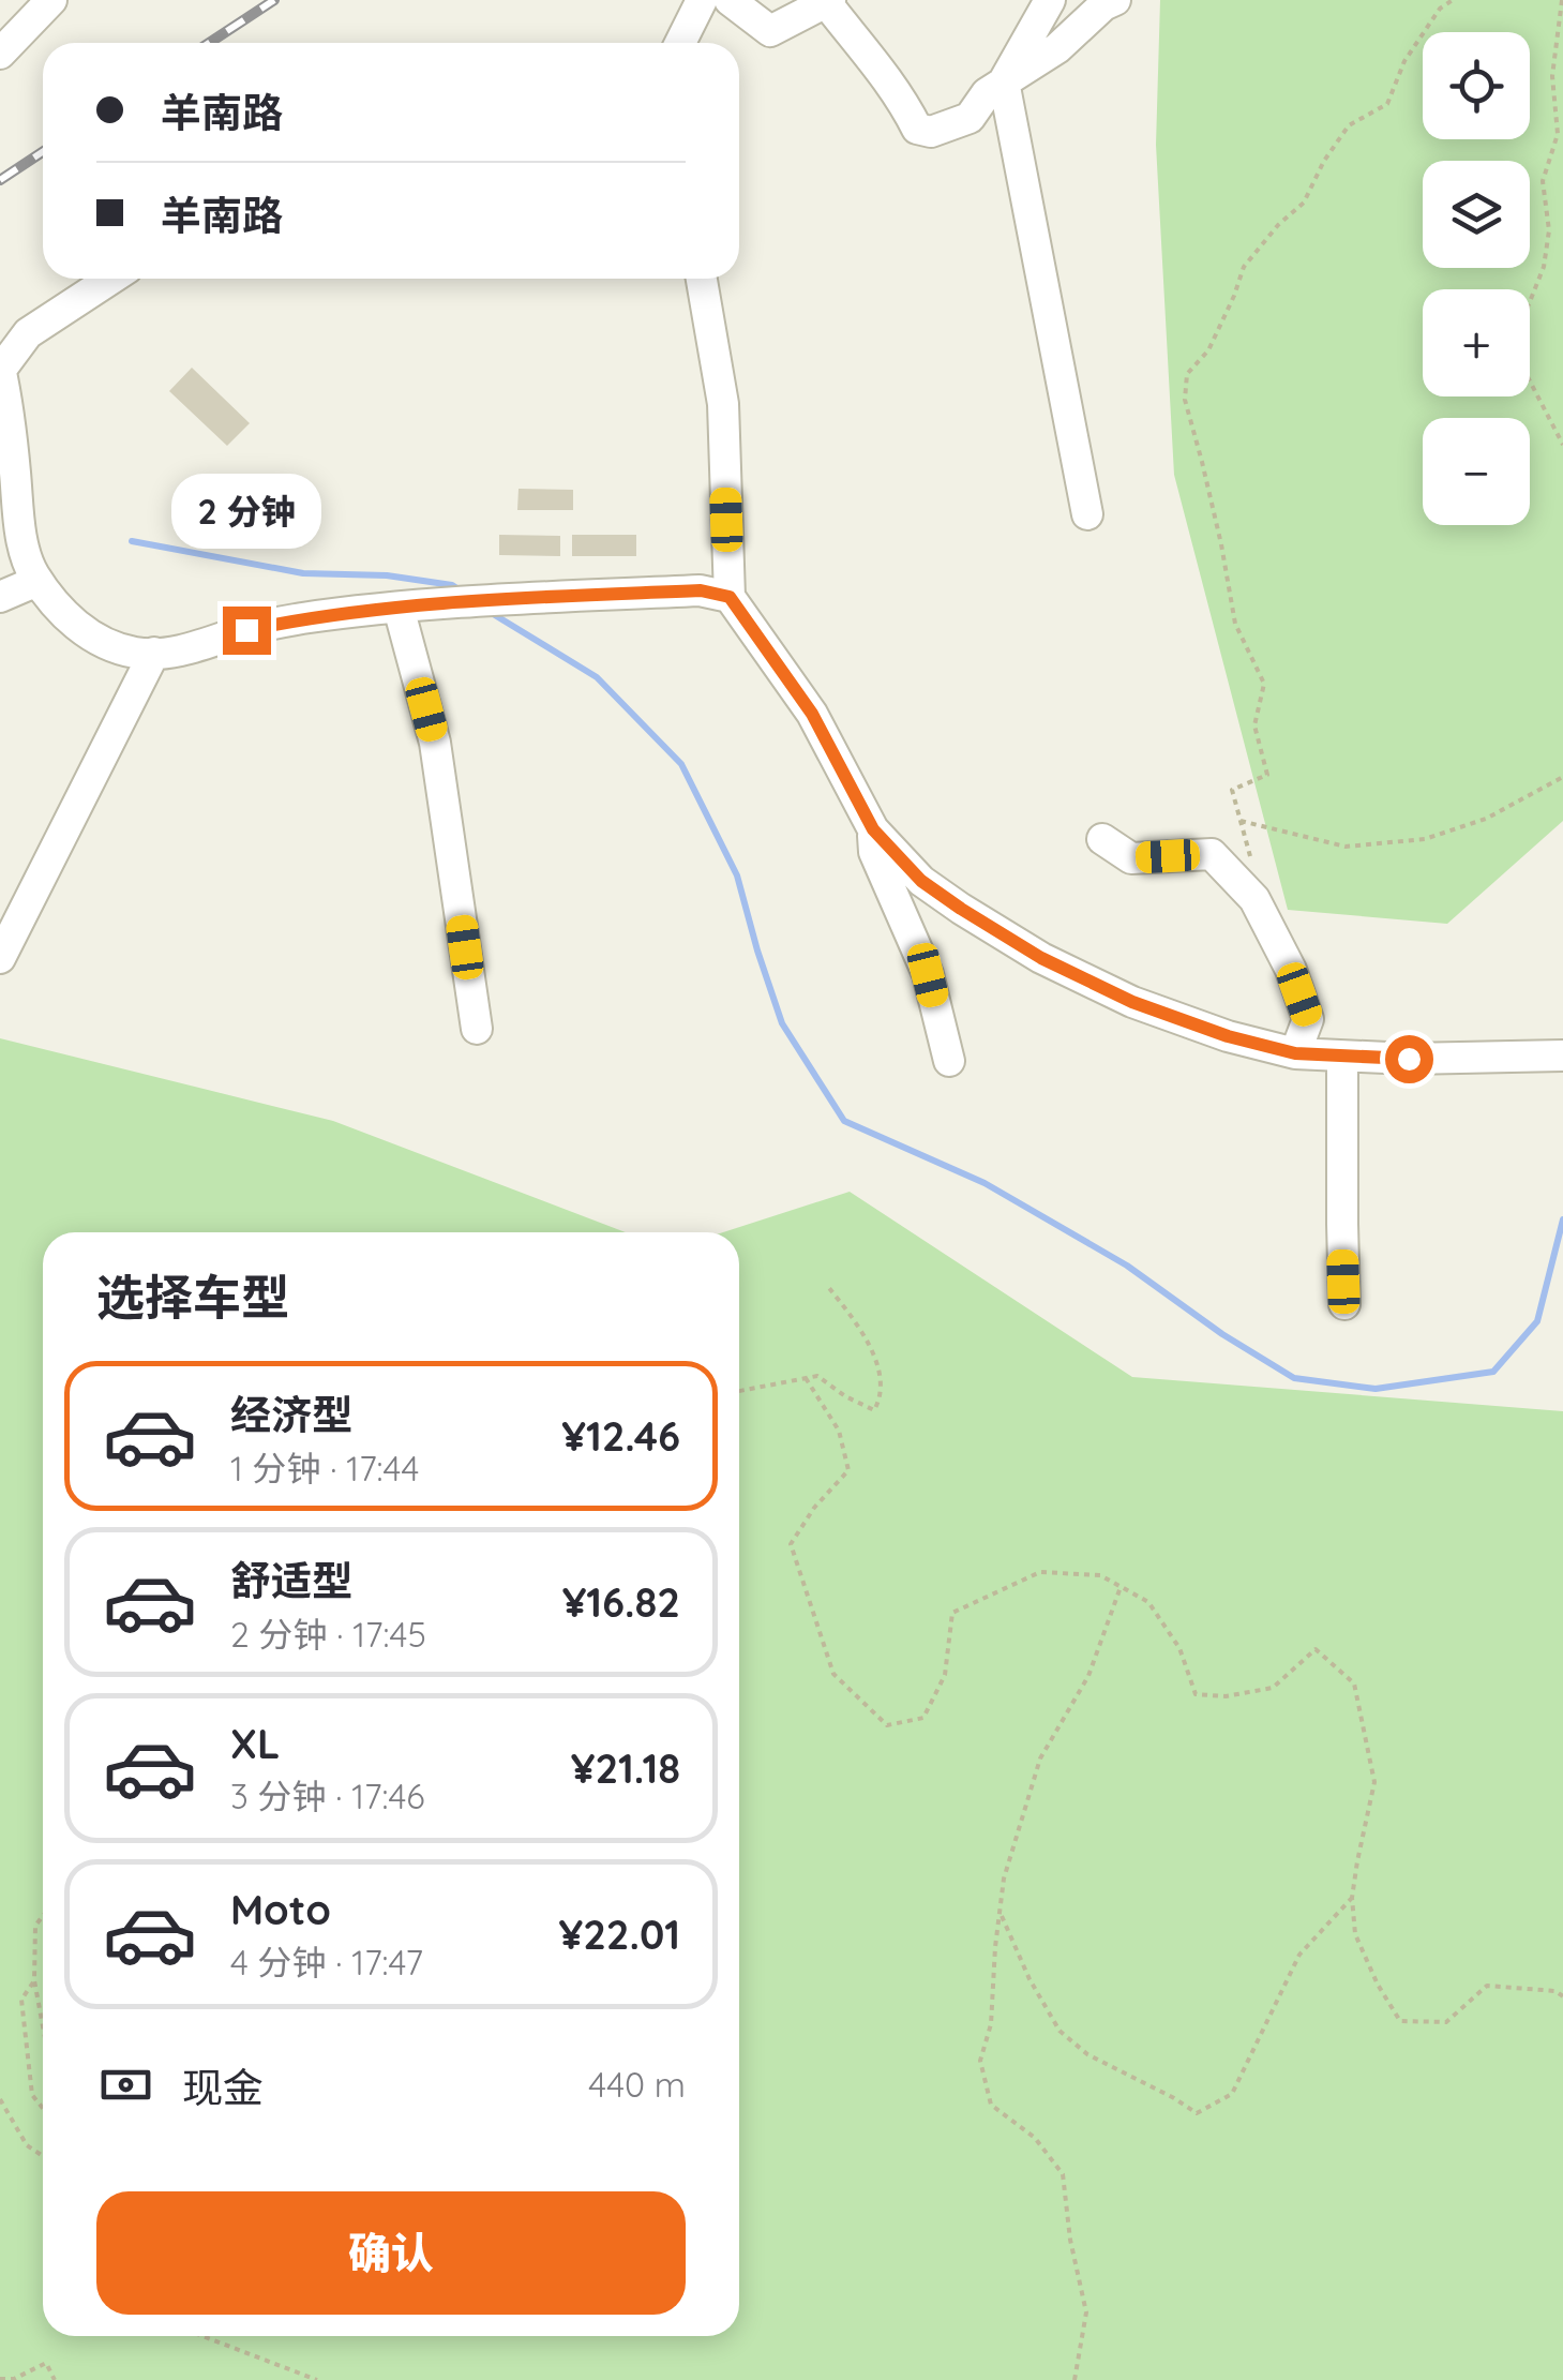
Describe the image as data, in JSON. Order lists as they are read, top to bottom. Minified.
{"page":{"map_buttons":["+","−"],"banner":["羊南路","羊南路"],"bubble":"2 分钟","heading":"选择车型","list":[{"name":"经济型","note":"1 分钟 · 17:44","value":"¥12.46"},{"name":"舒适型","note":"2 分钟 · 17:45","value":"¥16.82"},{"name":"XL","note":"3 分钟 · 17:46","value":"¥21.18"},{"name":"Moto","note":"4 分钟 · 17:47","value":"¥22.01"}],"pay":["现金","440 m"],"buttons":"确认"}}
